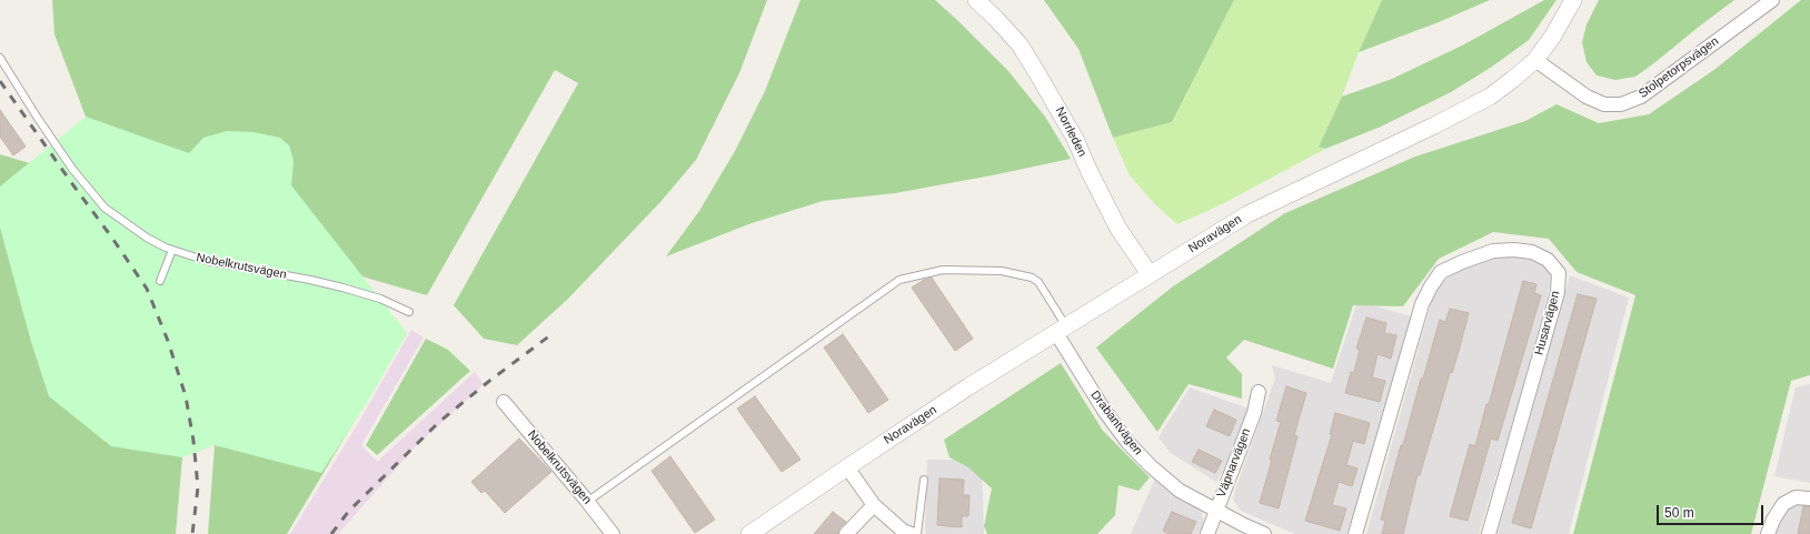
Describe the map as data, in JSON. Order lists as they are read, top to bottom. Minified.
{"streets":{"street":["Stolpetorpsvägen","Norrleden","Noravägen","Nobelkrutsvägen","Husarvägen","Drabantvägen","Väpnarvägen"]},"crossings":[["Stolpetorpsvägen","Noravägen"],["Norrleden","Noravägen"],["Noravägen","Drabantvägen"],["Drabantvägen","Väpnarvägen"]],"scale_bar":"50 m"}
